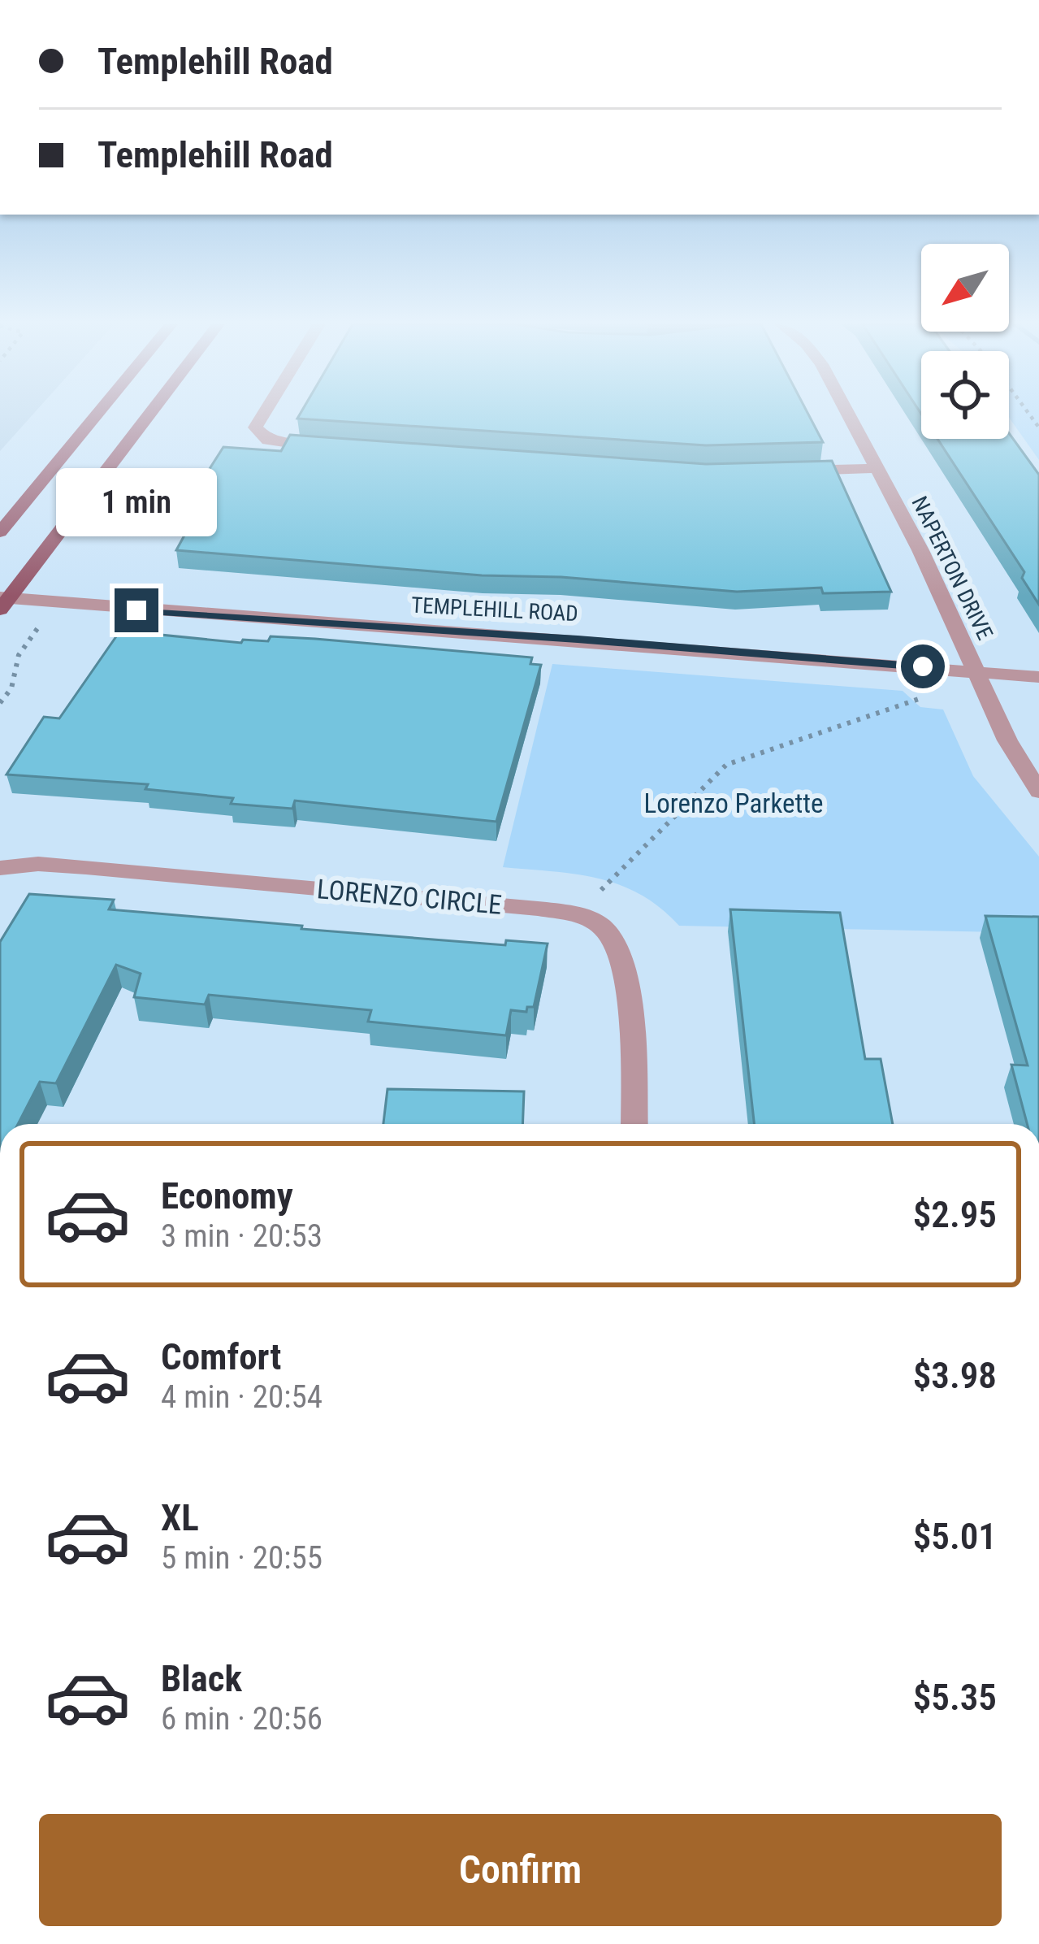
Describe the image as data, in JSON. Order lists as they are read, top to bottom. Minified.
{"streets":{"street":["NAPERTON DRIVE","TEMPLEHILL ROAD","LORENZO CIRCLE"]},"crossings":[["NAPERTON DRIVE","TEMPLEHILL ROAD"]],"parks":["Lorenzo Parkette"],"north":"bottom left","page":{"banner":["Templehill Road","Templehill Road"],"bubble":"1 min","list":[{"name":"Economy","note":"3 min · 20:53","value":"$2.95"},{"name":"Comfort","note":"4 min · 20:54","value":"$3.98"},{"name":"XL","note":"5 min · 20:55","value":"$5.01"},{"name":"Black","note":"6 min · 20:56","value":"$5.35"}],"buttons":"Confirm"}}
